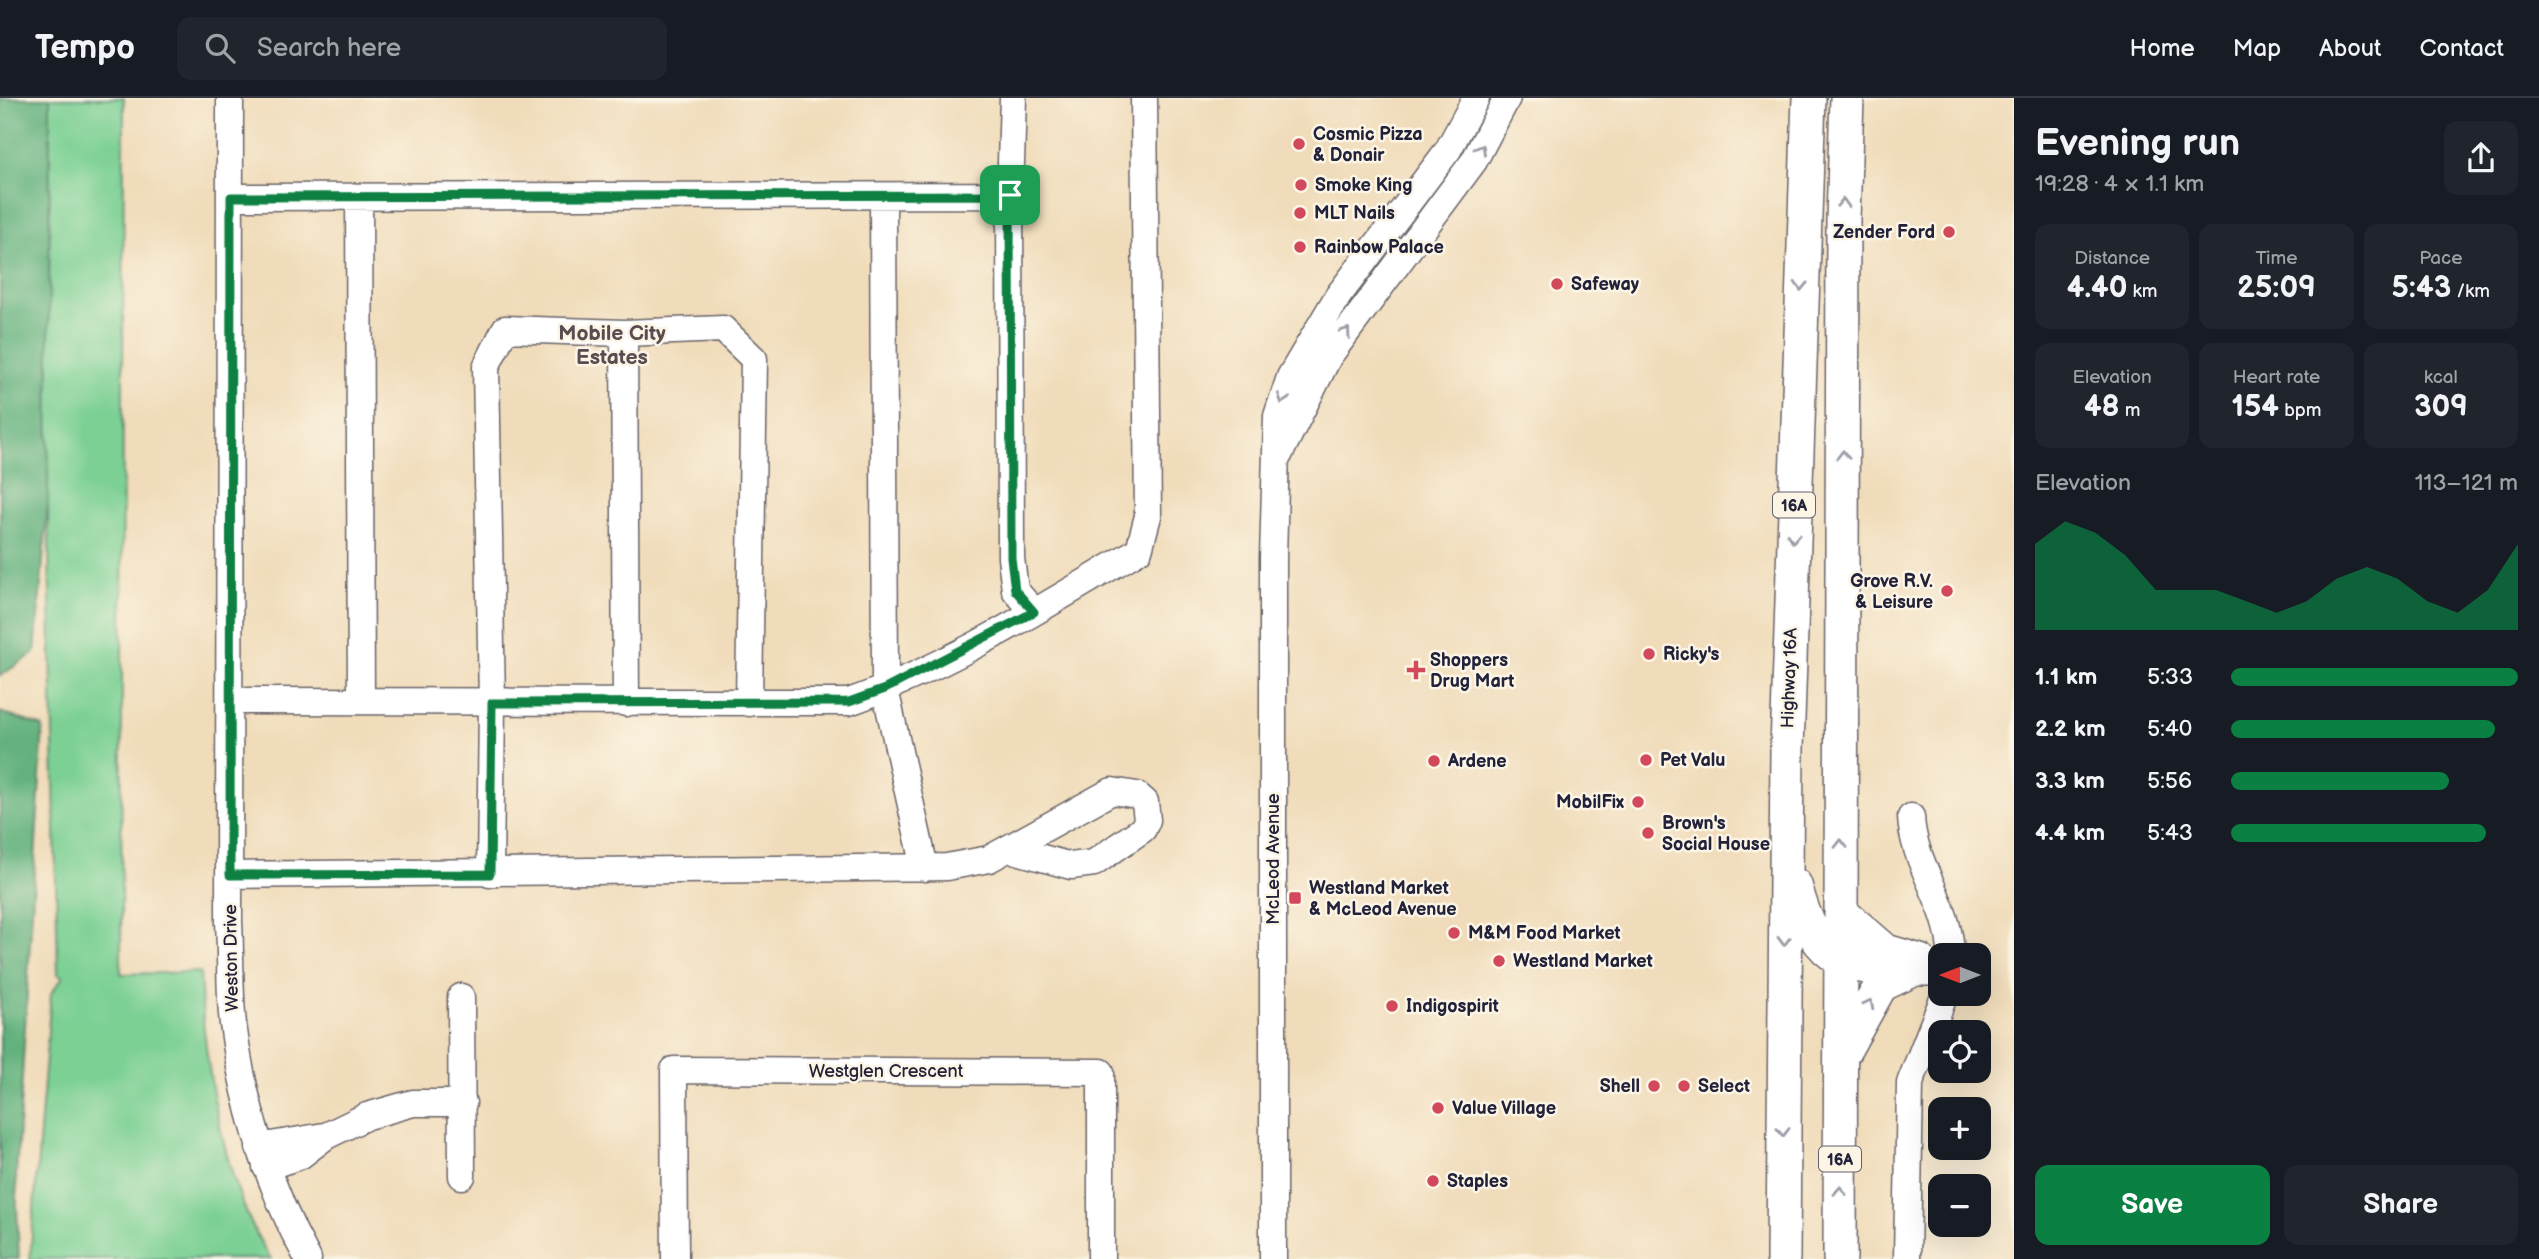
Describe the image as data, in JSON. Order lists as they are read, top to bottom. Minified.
{"streets":{"main road":["16A","Highway 16A"],"street":["McLeod Avenue","Weston Drive","Westglen Crescent"]},"districts":["Mobile City Estates"],"places":{"other":["Cosmic Pizza & Donair","Smoke King","MLT Nails","Zender Ford","Rainbow Palace","Safeway","Grove R.V. & Leisure","Ricky's","Pet Valu","Ardene","MobilFix","Brown's Social House","M&M Food Market","Westland Market","Indigospirit","Shell","Select","Value Village","Staples"],"health":["Shoppers Drug Mart"],"transit":["Westland Market & McLeod Avenue"]},"north":"left","page":{"header":"Tempo","search":"Search here","nav":["Home","Map","About","Contact"],"heading":["Evening run","19:28 · 4 × 1.1 km"],"stats":[["Distance","4.40 km"],["Time","25:09"],["Pace","5:43 /km"],["Elevation","48 m"],["Heart rate","154 bpm"],["kcal","309"]],"chart":["Elevation","113–121 m"],"list":[{"name":"1.1 km","note":"5:33"},{"name":"2.2 km","note":"5:40"},{"name":"3.3 km","note":"5:56"},{"name":"4.4 km","note":"5:43"}],"map_buttons":["+","−"],"buttons":["Save","Share"]}}
